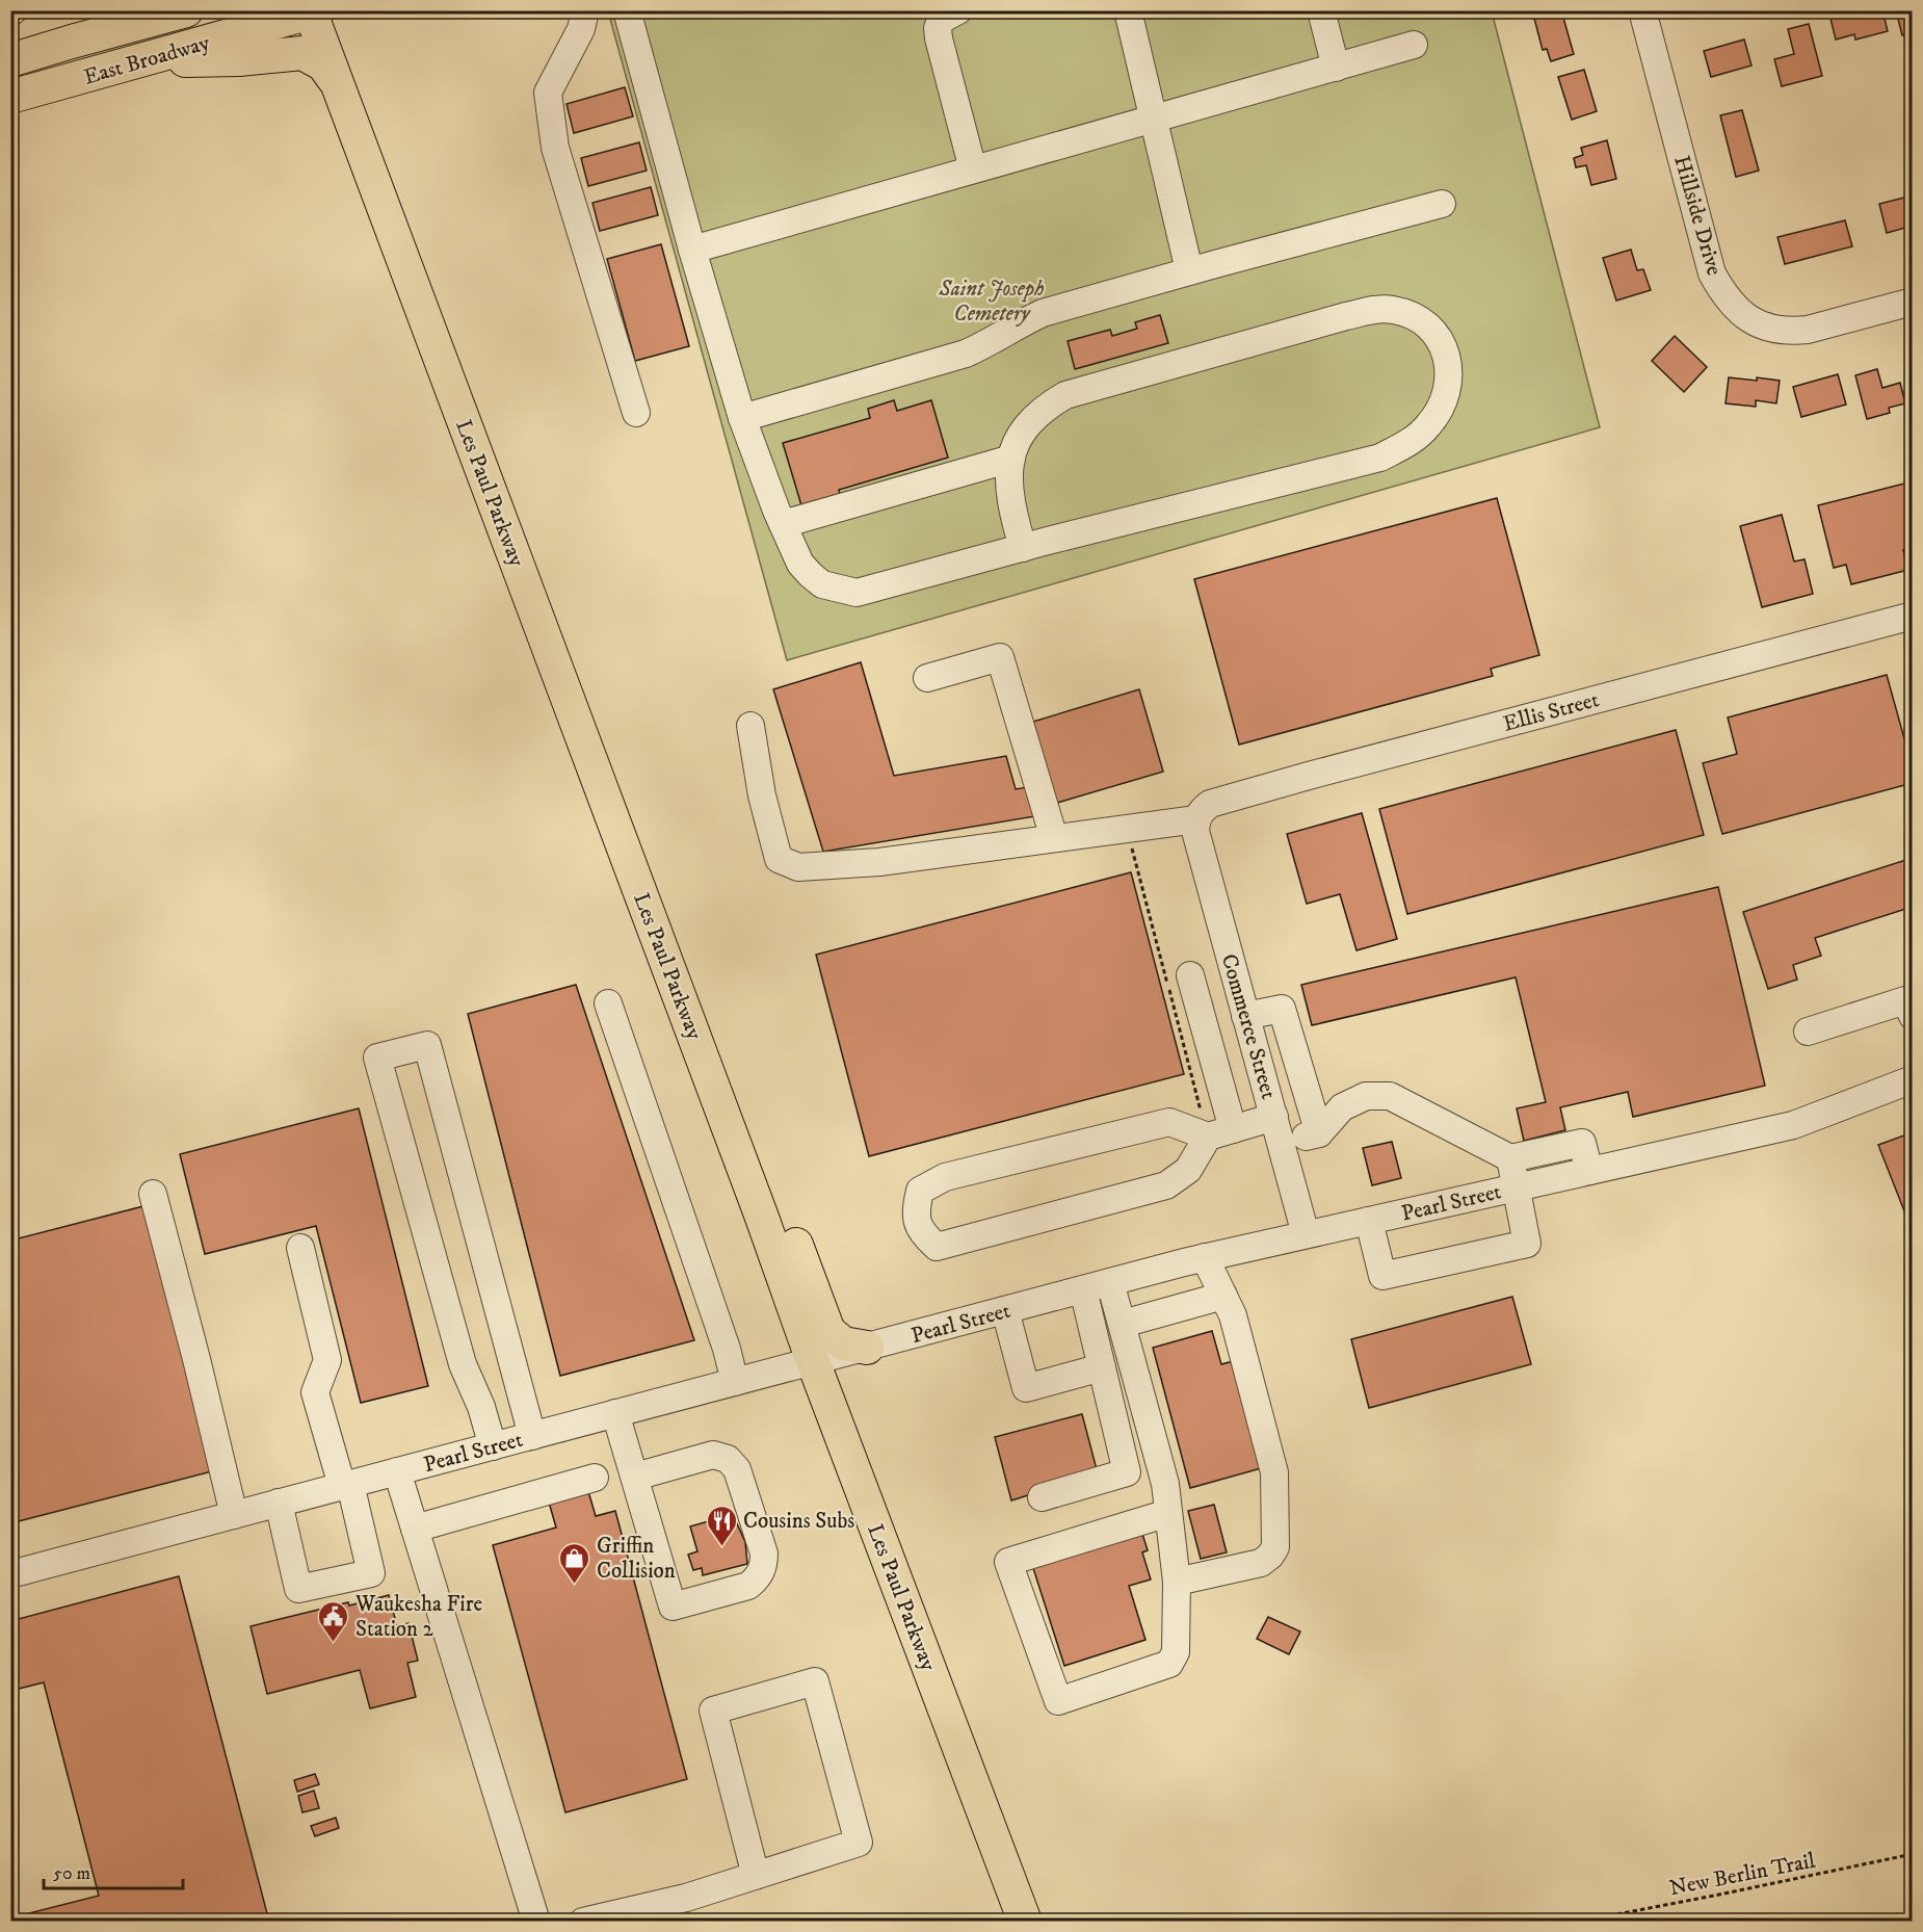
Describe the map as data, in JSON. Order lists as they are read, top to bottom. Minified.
{"streets":{"main road":["East Broadway","Les Paul Parkway"],"street":["Hillside Drive","Ellis Street","Commerce Street","Pearl Street"],"path":["New Berlin Trail"]},"crossings":[["East Broadway","Les Paul Parkway"],["Les Paul Parkway","Pearl Street"],["Ellis Street","Commerce Street"],["Commerce Street","Pearl Street"]],"parks":["Saint Joseph Cemetery"],"places":{"restaurant":["Cousins Subs"],"shop":["Griffin Collision"],"public building":["Waukesha Fire Station 2"]},"scale_bar":"50 m"}
